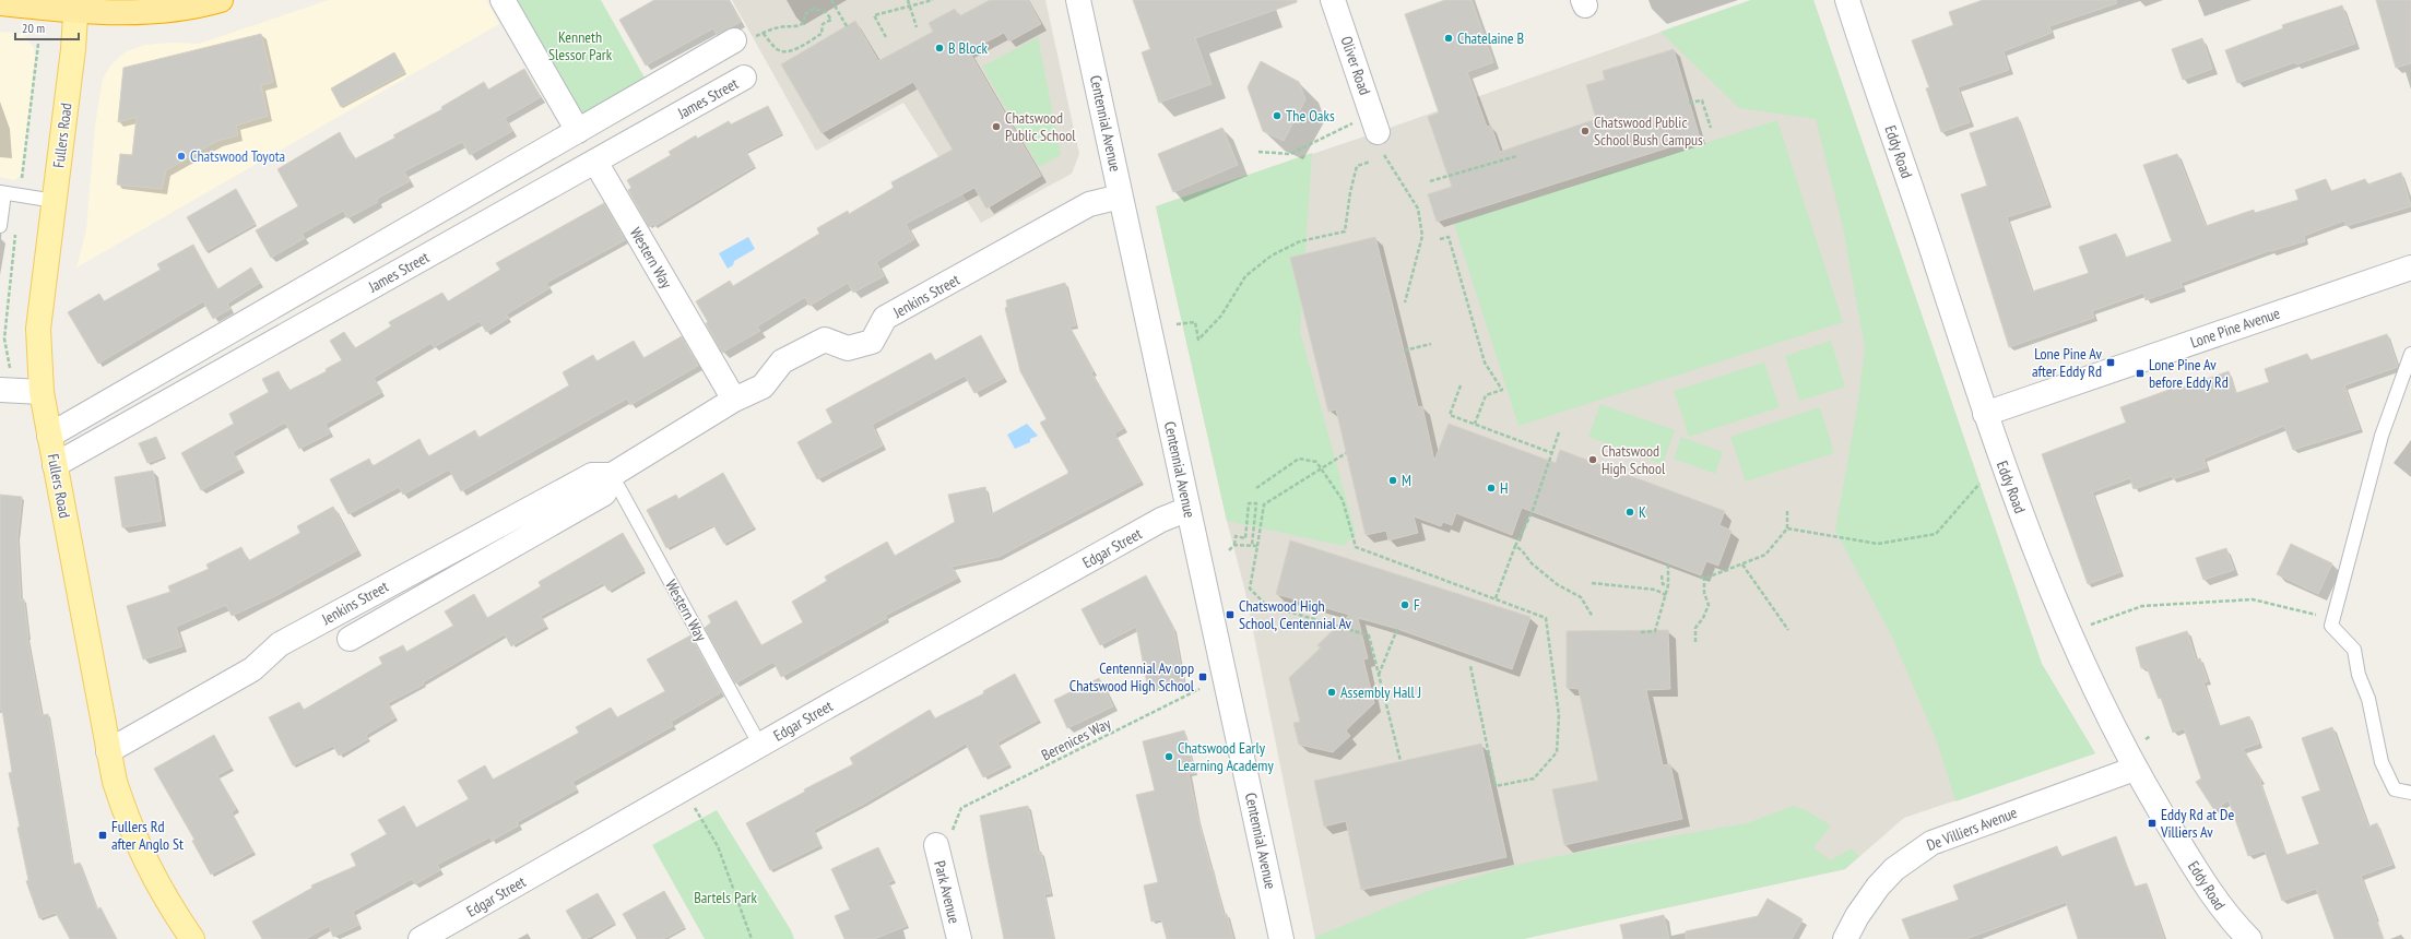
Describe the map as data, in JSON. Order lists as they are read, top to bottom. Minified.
{"streets":{"main road":["Fullers Road"],"street":["Oliver Road","James Street","Centennial Avenue","Eddy Road","Western Way","Jenkins Street","Lone Pine Avenue","Edgar Street","De Villiers Avenue","Park Avenue"],"path":["Berenices Way"]},"crossings":[["James Street","Fullers Road"],["James Street","Western Way"],["Centennial Avenue","Jenkins Street"],["Centennial Avenue","Edgar Street"],["Fullers Road","Jenkins Street"],["Eddy Road","Lone Pine Avenue"],["Eddy Road","De Villiers Avenue"],["Western Way","Jenkins Street"],["Western Way","Edgar Street"]],"parks":["Kenneth Slessor Park","Bartels Park"],"places":{"other":["Chatelaine B","B Block","The Oaks","Chatswood Public School","Chatswood Public School Bush Campus","Chatswood Toyota","Chatswood High School","M","H","K","F","Assembly Hall J","Chatswood Early Learning Academy"],"transit":["Lone Pine Av after Eddy Rd","Lone Pine Av before Eddy Rd","Chatswood High School, Centennial Av","Centennial Av opp Chatswood High School","Eddy Rd at De Villiers Av","Fullers Rd after Anglo St"]},"scale_bar":"20 m"}
